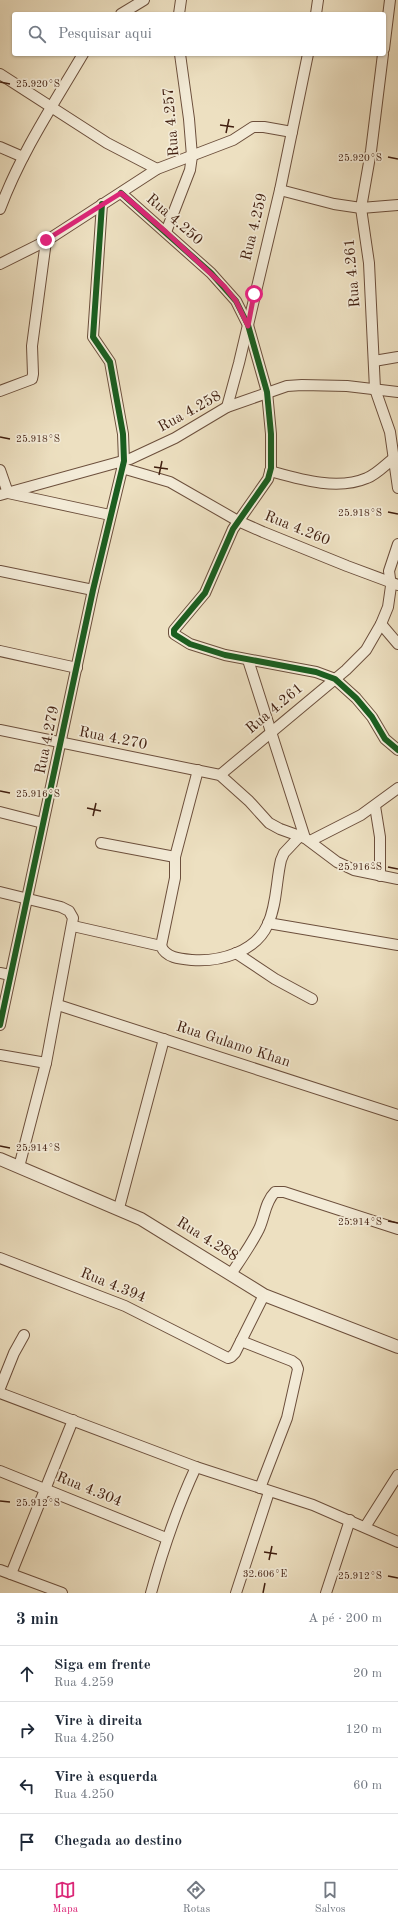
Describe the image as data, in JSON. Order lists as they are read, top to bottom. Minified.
{"streets":{"street":["Rua 4.257","Rua 4.250","Rua 4.259","Rua 4.261","Rua 4.258","Rua 4.260","Rua 4.270","Rua 4.279","Rua Gulamo Khan","Rua 4.288","Rua 4.394","Rua 4.304"]},"crossings":[["Rua 4.257","Rua 4.250"],["Rua 4.250","Rua 4.259"],["Rua 4.250","Rua 4.261"],["Rua 4.250","Rua 4.258"],["Rua 4.259","Rua 4.258"],["Rua 4.261","Rua 4.258"],["Rua 4.261","Rua 4.260"],["Rua 4.261","Rua 4.270"],["Rua 4.258","Rua 4.260"],["Rua 4.258","Rua 4.279"],["Rua 4.260","Rua 4.279"],["Rua 4.270","Rua 4.279"]],"page":{"search":"Pesquisar aqui","heading":["3 min","A pé · 200 m"],"list":[["Siga em frente","Rua 4.259","20 m"],["Vire à direita","Rua 4.250","120 m"],["Vire à esquerda","Rua 4.250","60 m"],"Chegada ao destino"],"nav":["Mapa","Rotas","Salvos"]},"coordinates":["25.920°S","25.918°S","25.916°S","25.914°S","25.912°S","32.606°E"]}
